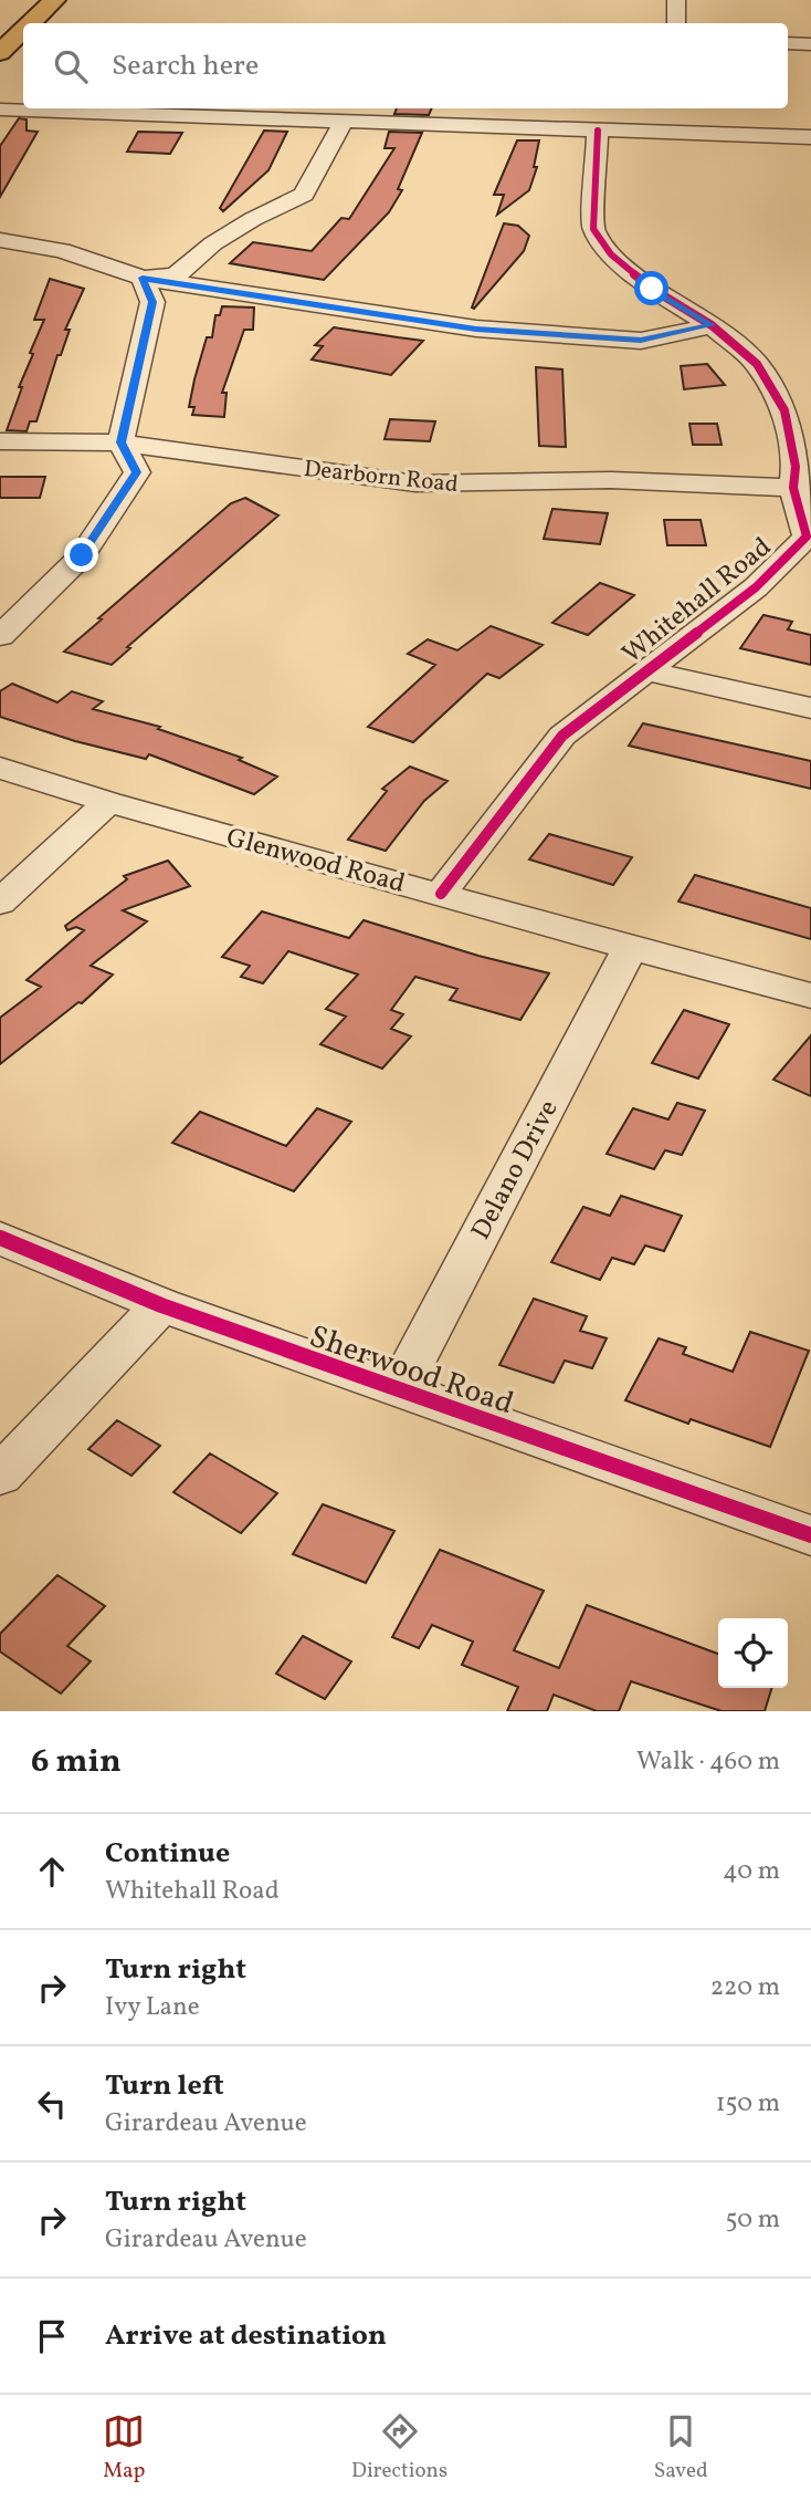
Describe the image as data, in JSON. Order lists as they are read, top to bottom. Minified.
{"streets":{"street":["Dearborn Road","Whitehall Road","Glenwood Road","Delano Drive","Sherwood Road"]},"crossings":[["Dearborn Road","Whitehall Road"],["Whitehall Road","Glenwood Road"],["Glenwood Road","Delano Drive"],["Delano Drive","Sherwood Road"]],"page":{"search":"Search here","heading":["6 min","Walk · 460 m"],"list":[["Continue","Whitehall Road","40 m"],["Turn right","Ivy Lane","220 m"],["Turn left","Girardeau Avenue","150 m"],["Turn right","Girardeau Avenue","50 m"],"Arrive at destination"],"nav":["Map","Directions","Saved"]}}
